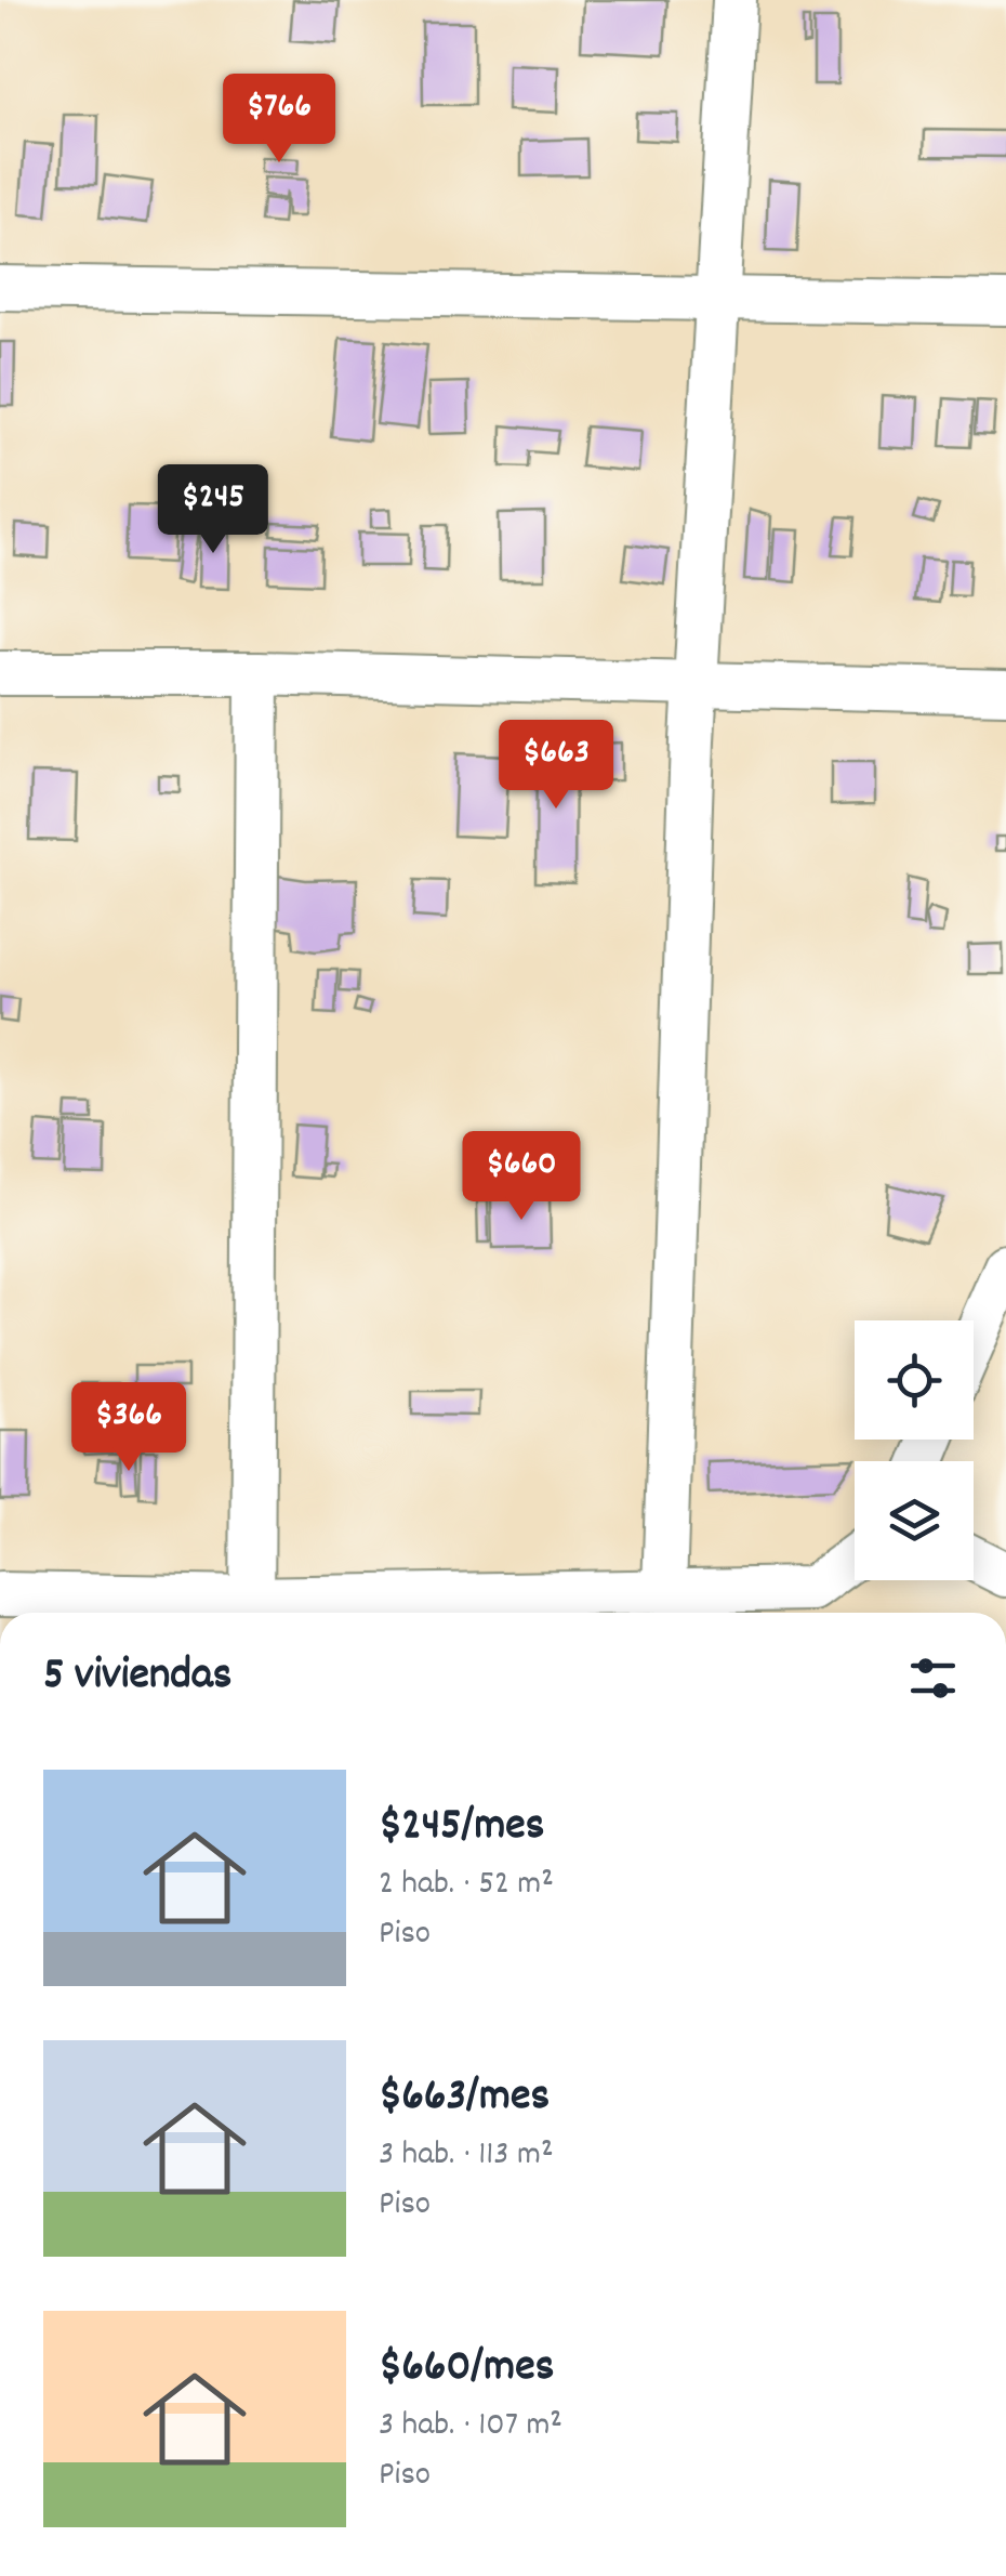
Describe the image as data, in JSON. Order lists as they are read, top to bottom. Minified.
{"page":{"price":["$766","$245","$663","$660","$366"],"heading":"5 viviendas","list":[{"name":"$245/mes","note":"2 hab. · 52 m² · Piso"},{"name":"$663/mes","note":"3 hab. · 113 m² · Piso"},{"name":"$660/mes","note":"3 hab. · 107 m² · Piso"}]}}
